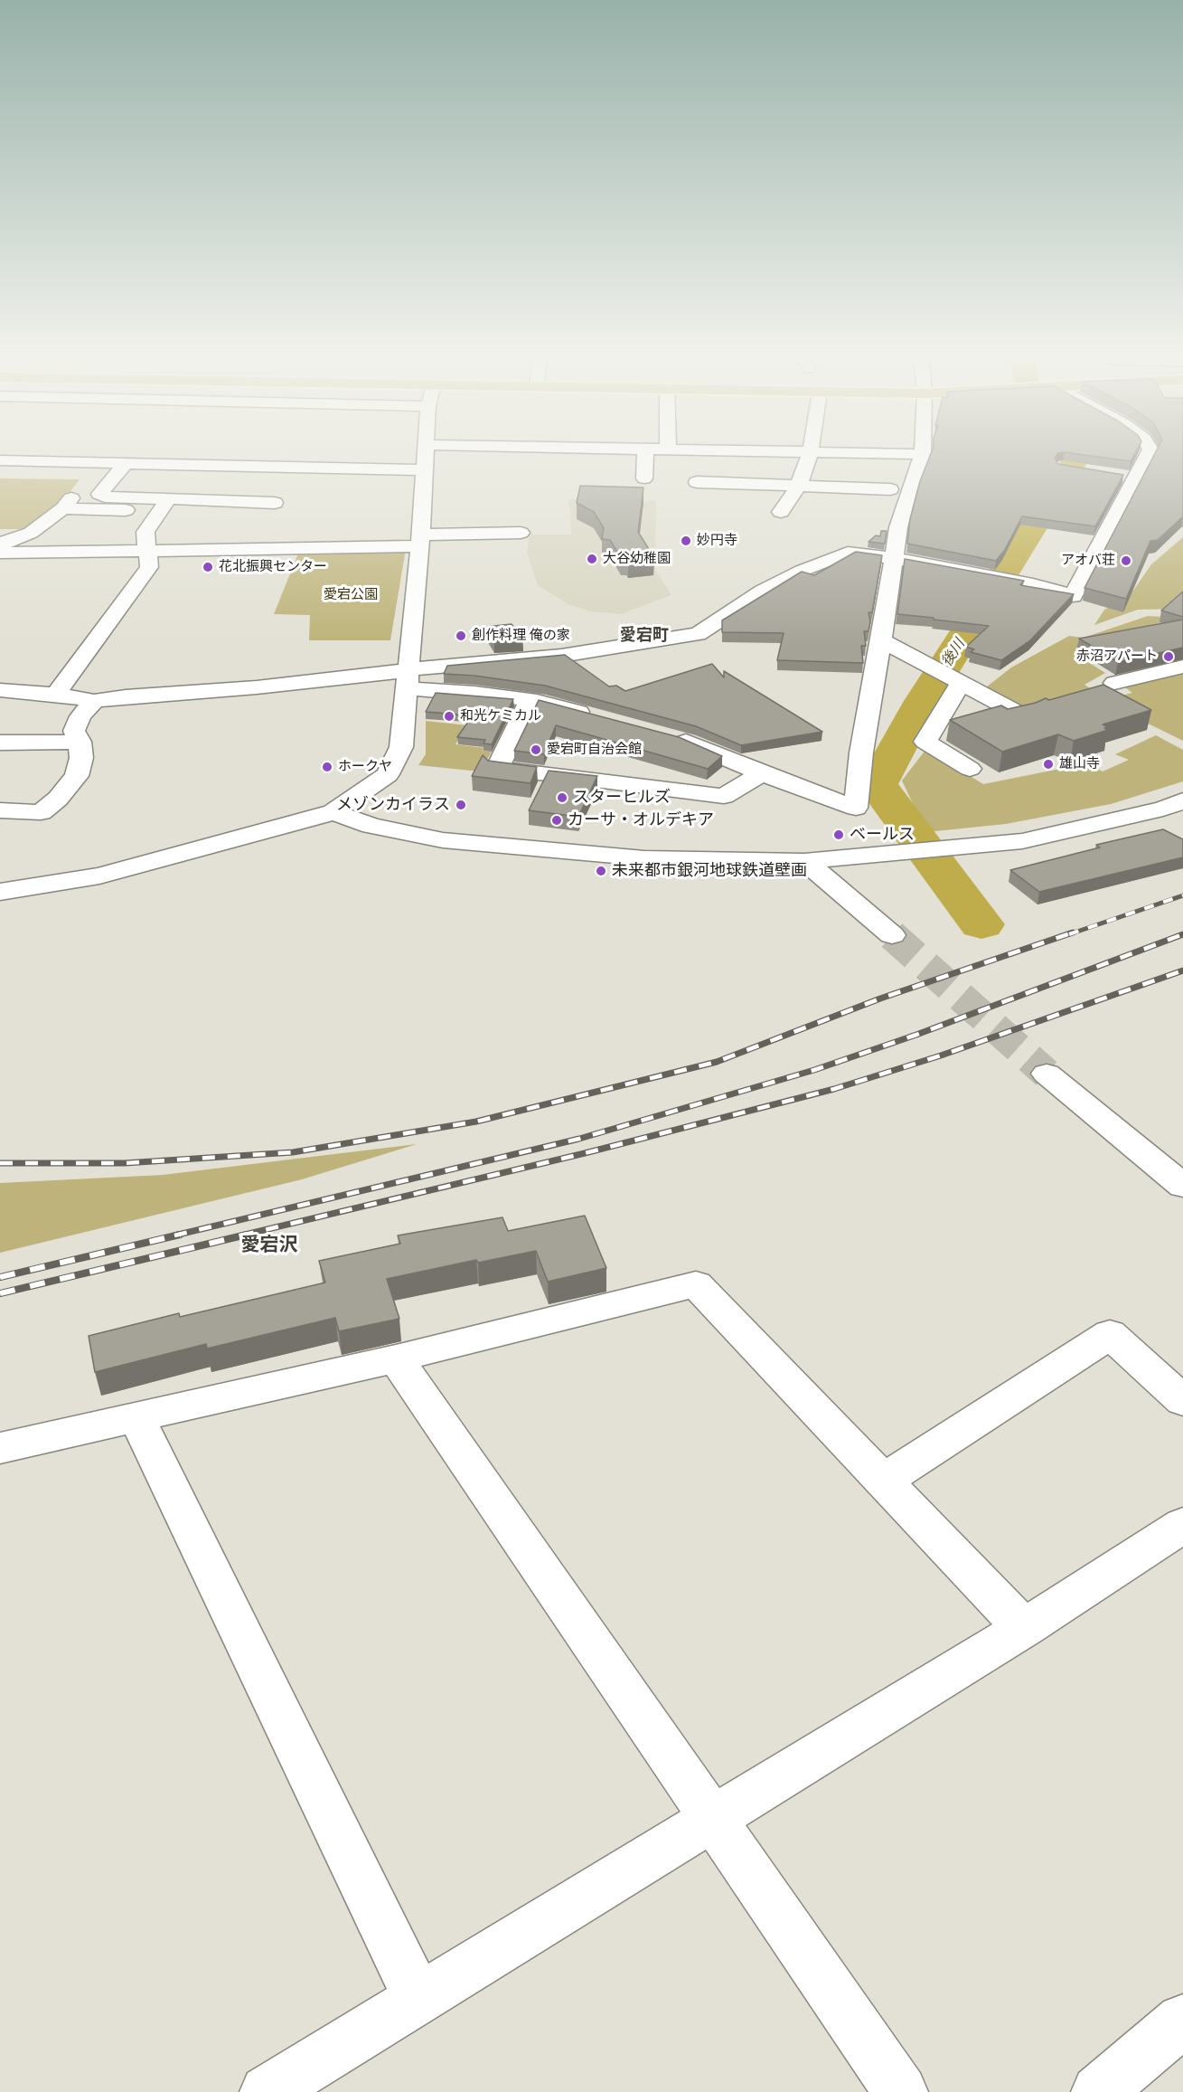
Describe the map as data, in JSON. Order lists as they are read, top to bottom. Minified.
{"districts":["愛宕町","愛宕沢"],"water":["後川"],"parks":["愛宕公園"],"places":["妙円寺","大谷幼稚園","アオバ荘","花北振興センター","創作料理 俺の家","赤沼アパート","和光ケミカル","愛宕町自治会館","雄山寺","ホークヤ","スターヒルズ","メゾンカイラス","カーサ・オルデキア","ベールス","未来都市銀河地球鉄道壁画"]}
